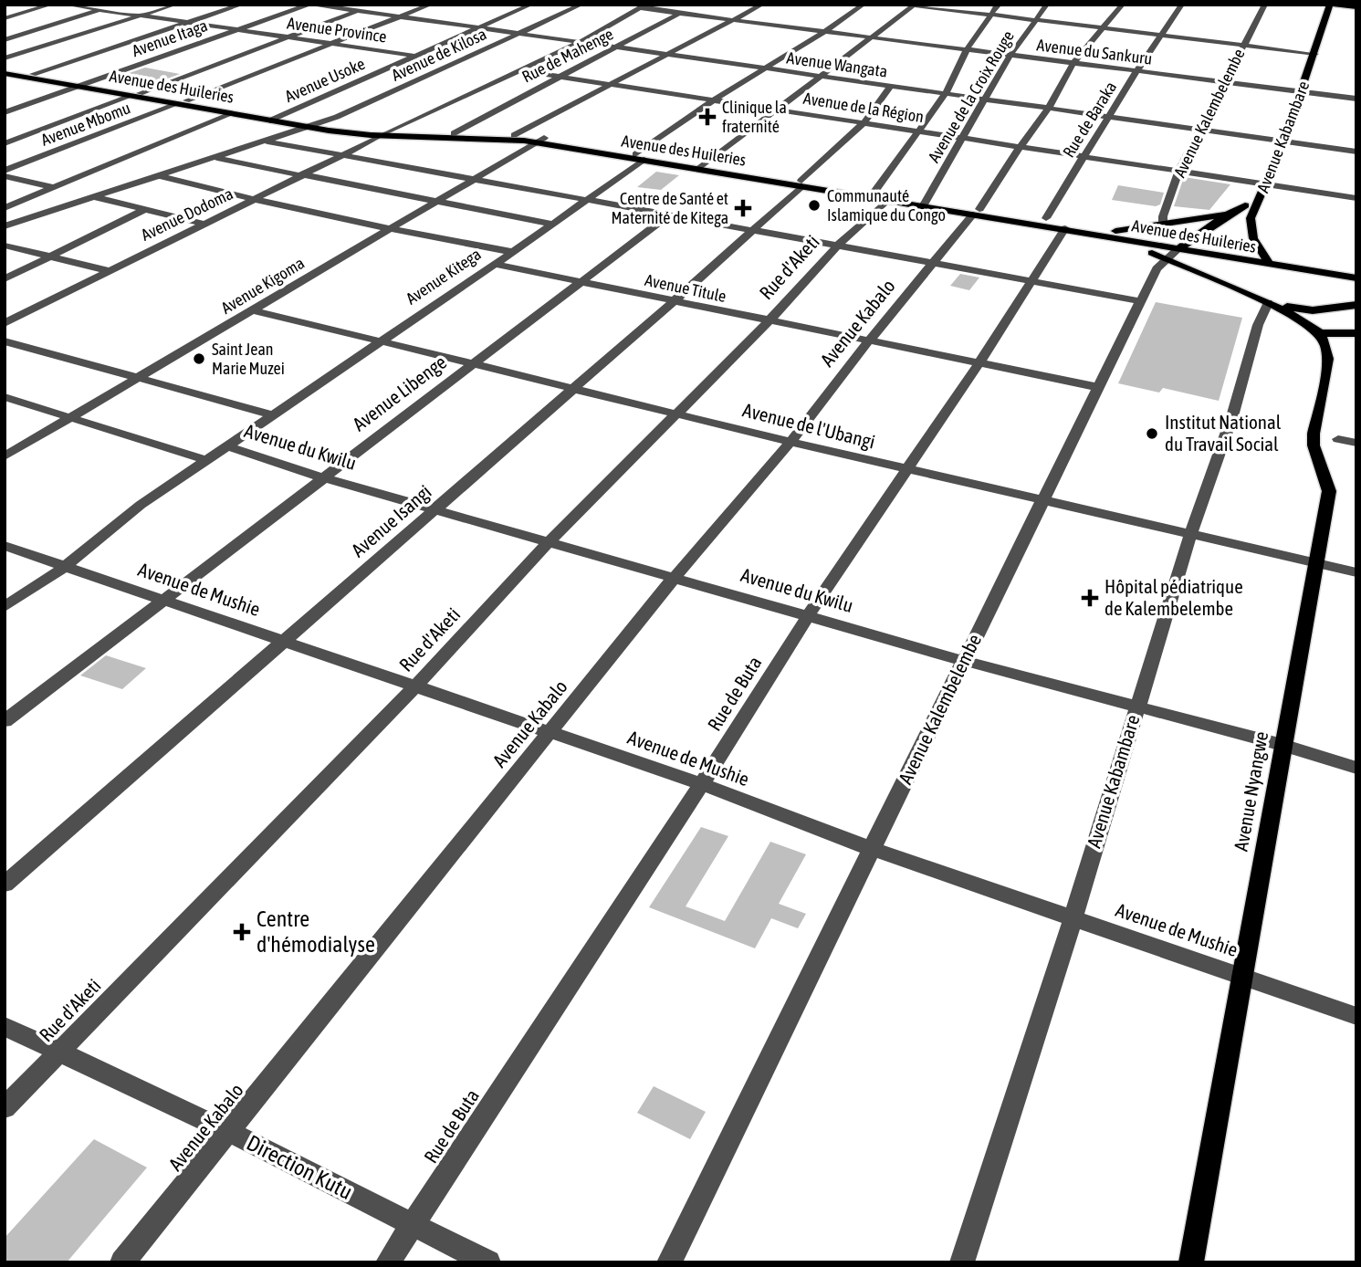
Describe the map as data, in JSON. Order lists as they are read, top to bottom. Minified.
{"streets":{"main road":["Avenue des Huileries","Avenue Kalembelembe","Avenue Kabambare","Avenue Nyangwe"],"street":["Avenue Province","Avenue Itaga","Avenue du Sankuru","Avenue de Kilosa","Rue de Mahenge","Avenue Wangata","Avenue Usoke","Avenue de la Croix Rouge","Avenue de la Région","Rue de Baraka","Avenue Mbomu","Avenue Dodoma","Rue d'Aketi","Avenue Kitega","Avenue Kigoma","Avenue Titule","Avenue Kabalo","Avenue Libenge","Avenue de l'Ubangi","Avenue du Kwilu","Avenue Isangi","Avenue de Mushie","Rue de Buta","Direction Kutu"]},"crossings":[["Avenue Province","Avenue Itaga"],["Avenue Province","Avenue Usoke"],["Avenue Province","Avenue Mbomu"],["Avenue Itaga","Avenue des Huileries"],["Avenue du Sankuru","Rue de Mahenge"],["Avenue du Sankuru","Avenue de la Croix Rouge"],["Avenue du Sankuru","Avenue Kalembelembe"],["Avenue du Sankuru","Rue de Baraka"],["Avenue du Sankuru","Avenue Kabambare"],["Avenue du Sankuru","Avenue Dodoma"],["Avenue du Sankuru","Rue d'Aketi"],["Avenue du Sankuru","Avenue Kitega"],["Avenue du Sankuru","Avenue Kabalo"],["Avenue de Kilosa","Avenue Wangata"],["Avenue de Kilosa","Avenue des Huileries"],["Rue de Mahenge","Avenue Wangata"],["Rue de Mahenge","Avenue des Huileries"],["Rue de Mahenge","Avenue de la Région"],["Avenue Wangata","Avenue Usoke"],["Avenue Wangata","Avenue de la Croix Rouge"],["Avenue Wangata","Avenue Kalembelembe"],["Avenue Wangata","Rue de Baraka"],["Avenue Wangata","Avenue Mbomu"],["Avenue Wangata","Avenue Kabambare"],["Avenue Wangata","Avenue Dodoma"],["Avenue Wangata","Rue d'Aketi"],["Avenue Wangata","Avenue Kitega"],["Avenue Wangata","Avenue Kabalo"],["Avenue Wangata","Avenue Isangi"],["Avenue Usoke","Avenue des Huileries"],["Avenue des Huileries","Avenue de la Croix Rouge"],["Avenue des Huileries","Avenue Kalembelembe"],["Avenue des Huileries","Rue de Baraka"],["Avenue des Huileries","Avenue Mbomu"],["Avenue des Huileries","Avenue Kabambare"],["Avenue des Huileries","Avenue Dodoma"],["Avenue des Huileries","Rue d'Aketi"],["Avenue des Huileries","Avenue Kitega"],["Avenue des Huileries","Avenue Kigoma"],["Avenue des Huileries","Avenue Kabalo"],["Avenue des Huileries","Avenue Isangi"],["Avenue des Huileries","Rue de Buta"],["Avenue de la Croix Rouge","Avenue de la Région"],["Avenue de la Région","Avenue Kalembelembe"],["Avenue de la Région","Rue de Baraka"],["Avenue de la Région","Avenue Kabambare"],["Avenue de la Région","Avenue Dodoma"],["Avenue de la Région","Rue d'Aketi"],["Avenue de la Région","Avenue Kitega"],["Avenue de la Région","Avenue Kabalo"],["Avenue de la Région","Avenue Isangi"],["Avenue Kalembelembe","Avenue Kabambare"],["Avenue Kalembelembe","Avenue Titule"],["Avenue Kalembelembe","Avenue de l'Ubangi"],["Avenue Kalembelembe","Avenue du Kwilu"],["Avenue Kalembelembe","Avenue de Mushie"],["Avenue Kabambare","Avenue de l'Ubangi"],["Avenue Kabambare","Avenue du Kwilu"],["Avenue Kabambare","Avenue de Mushie"],["Rue d'Aketi","Avenue Titule"],["Rue d'Aketi","Avenue de l'Ubangi"],["Rue d'Aketi","Avenue du Kwilu"],["Rue d'Aketi","Avenue de Mushie"],["Rue d'Aketi","Direction Kutu"],["Avenue Kitega","Avenue Titule"],["Avenue Kitega","Avenue de l'Ubangi"],["Avenue Kitega","Avenue du Kwilu"],["Avenue Kitega","Avenue de Mushie"],["Avenue Kigoma","Avenue de l'Ubangi"],["Avenue Titule","Avenue Kabalo"],["Avenue Titule","Avenue Libenge"],["Avenue Titule","Avenue Isangi"],["Avenue Titule","Rue de Buta"],["Avenue Kabalo","Avenue de l'Ubangi"],["Avenue Kabalo","Avenue du Kwilu"],["Avenue Kabalo","Avenue de Mushie"],["Avenue Kabalo","Direction Kutu"],["Avenue Libenge","Avenue de l'Ubangi"],["Avenue Libenge","Avenue du Kwilu"],["Avenue Libenge","Avenue de Mushie"],["Avenue de l'Ubangi","Avenue Isangi"],["Avenue de l'Ubangi","Rue de Buta"],["Avenue de l'Ubangi","Avenue Nyangwe"],["Avenue du Kwilu","Avenue Isangi"],["Avenue du Kwilu","Rue de Buta"],["Avenue du Kwilu","Avenue Nyangwe"],["Avenue Isangi","Avenue de Mushie"],["Avenue de Mushie","Rue de Buta"],["Avenue de Mushie","Avenue Nyangwe"],["Rue de Buta","Direction Kutu"]],"places":{"health":["Clinique la fraternité","Centre de Santé et Maternité de Kitega","Hôpital pédiatrique de Kalembelembe","Centre d'hémodialyse"],"other":["Communauté Islamique du Congo","Saint Jean Marie Muzei","Institut National du Travail Social"]}}
